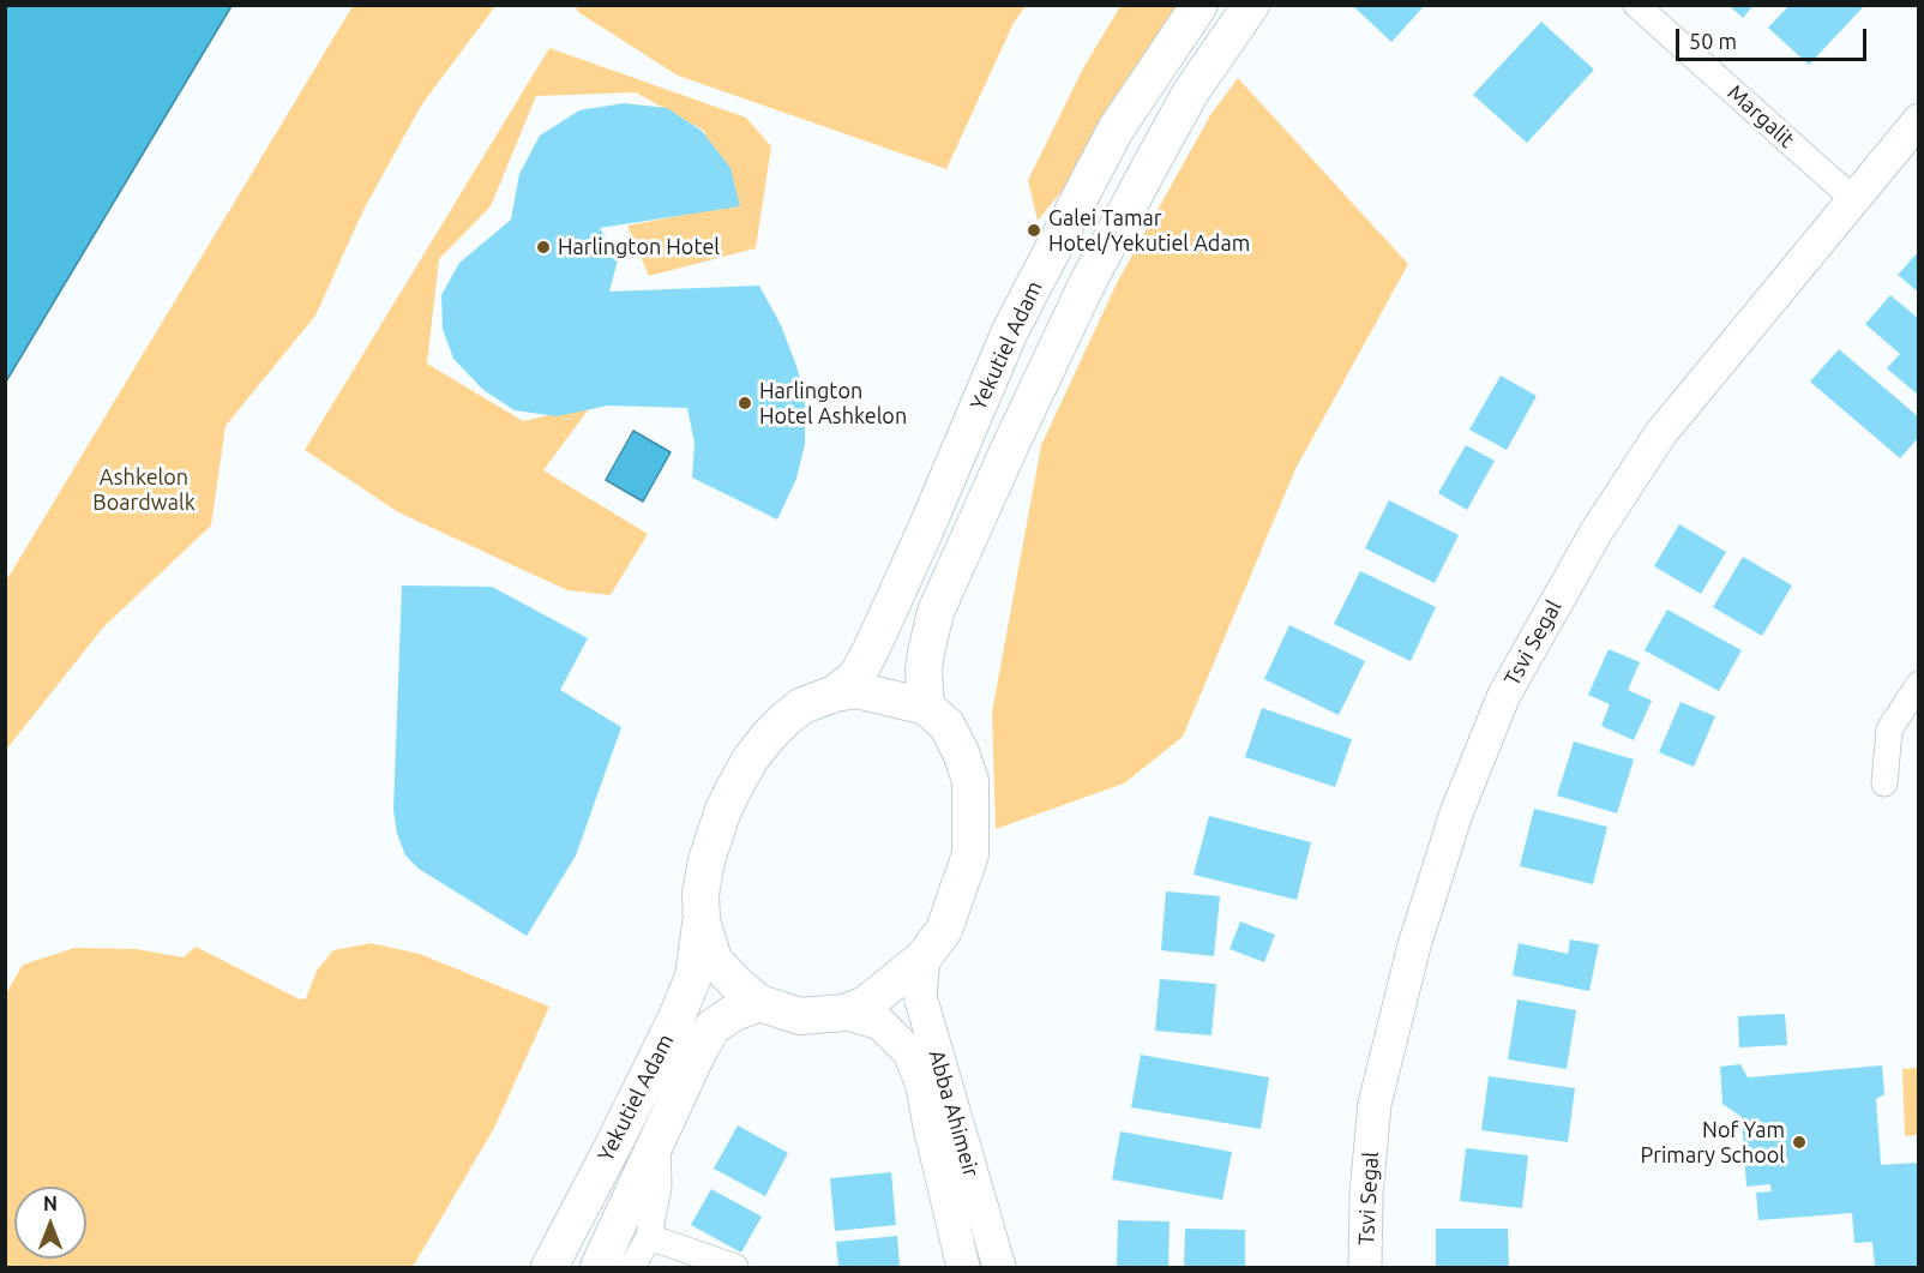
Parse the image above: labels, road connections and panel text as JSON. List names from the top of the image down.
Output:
{
  "streets": {
    "main road": ["Yekutiel Adam"],
    "street": ["Margalit", "Tsvi Segal", "Abba Ahimeir"]
  },
  "crossings": [
    ["Margalit", "Tsvi Segal"]
  ],
  "parks": ["Ashkelon Boardwalk"],
  "places": [
    "Galei Tamar Hotel/Yekutiel Adam",
    "Harlington Hotel",
    "Harlington Hotel Ashkelon",
    "Nof Yam Primary School"
  ],
  "scale_bar": "50 m",
  "north": "top"
}
